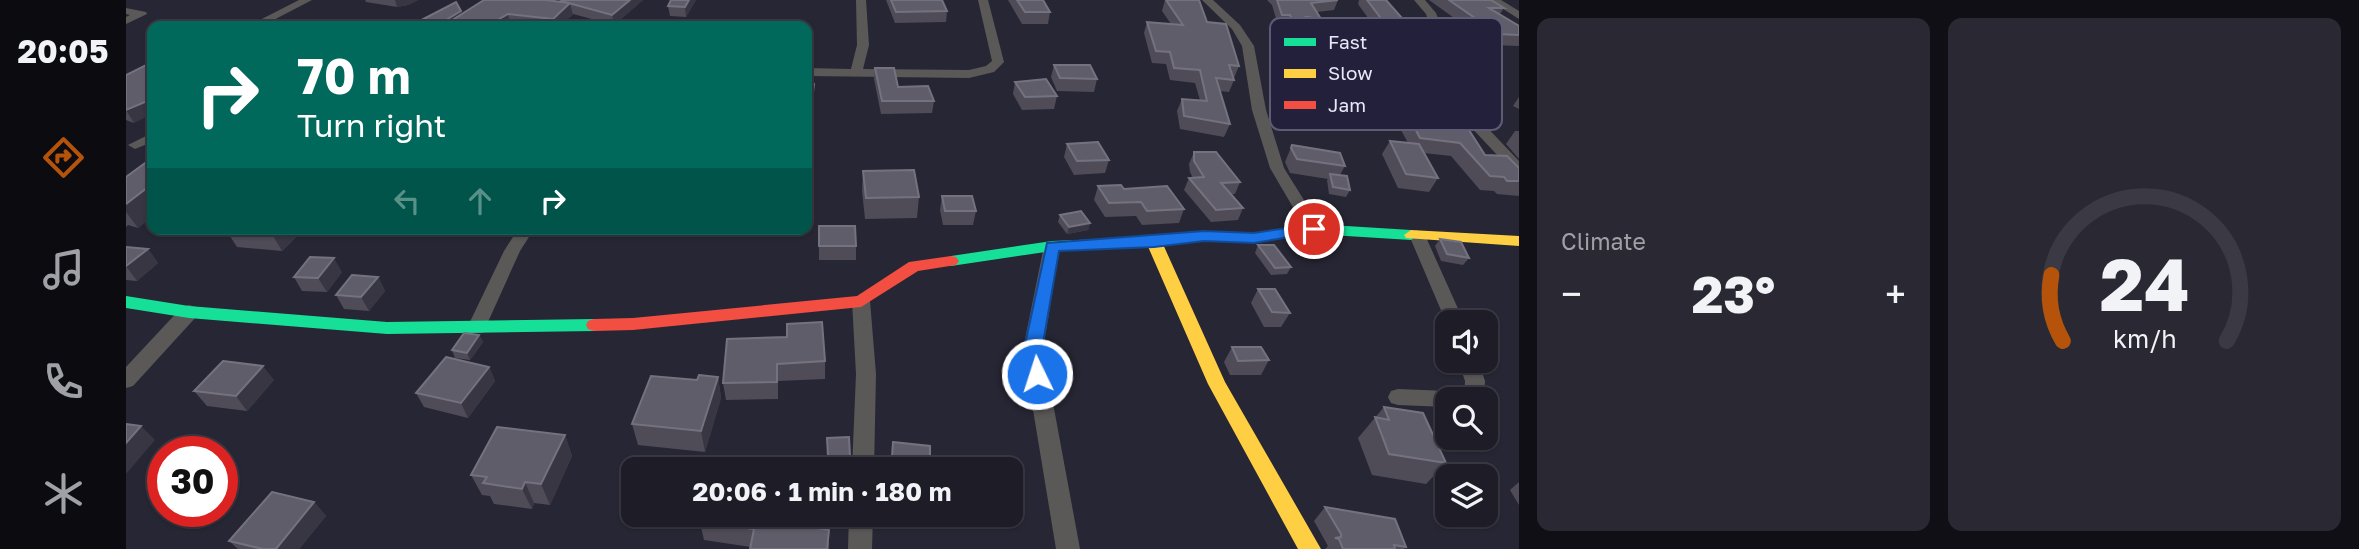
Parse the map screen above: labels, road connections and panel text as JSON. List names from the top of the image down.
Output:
{
  "legend": ["Fast", "Slow", "Jam"],
  "page": {
    "tabs": "20:05",
    "tile": "Climate",
    "turn": ["70 m", "Turn right"],
    "heat": ["−", "23°", "+"],
    "limit": "30",
    "trip": "20:06 · 1 min · 180 m",
    "gauge": ["24", "km/h"]
  }
}
